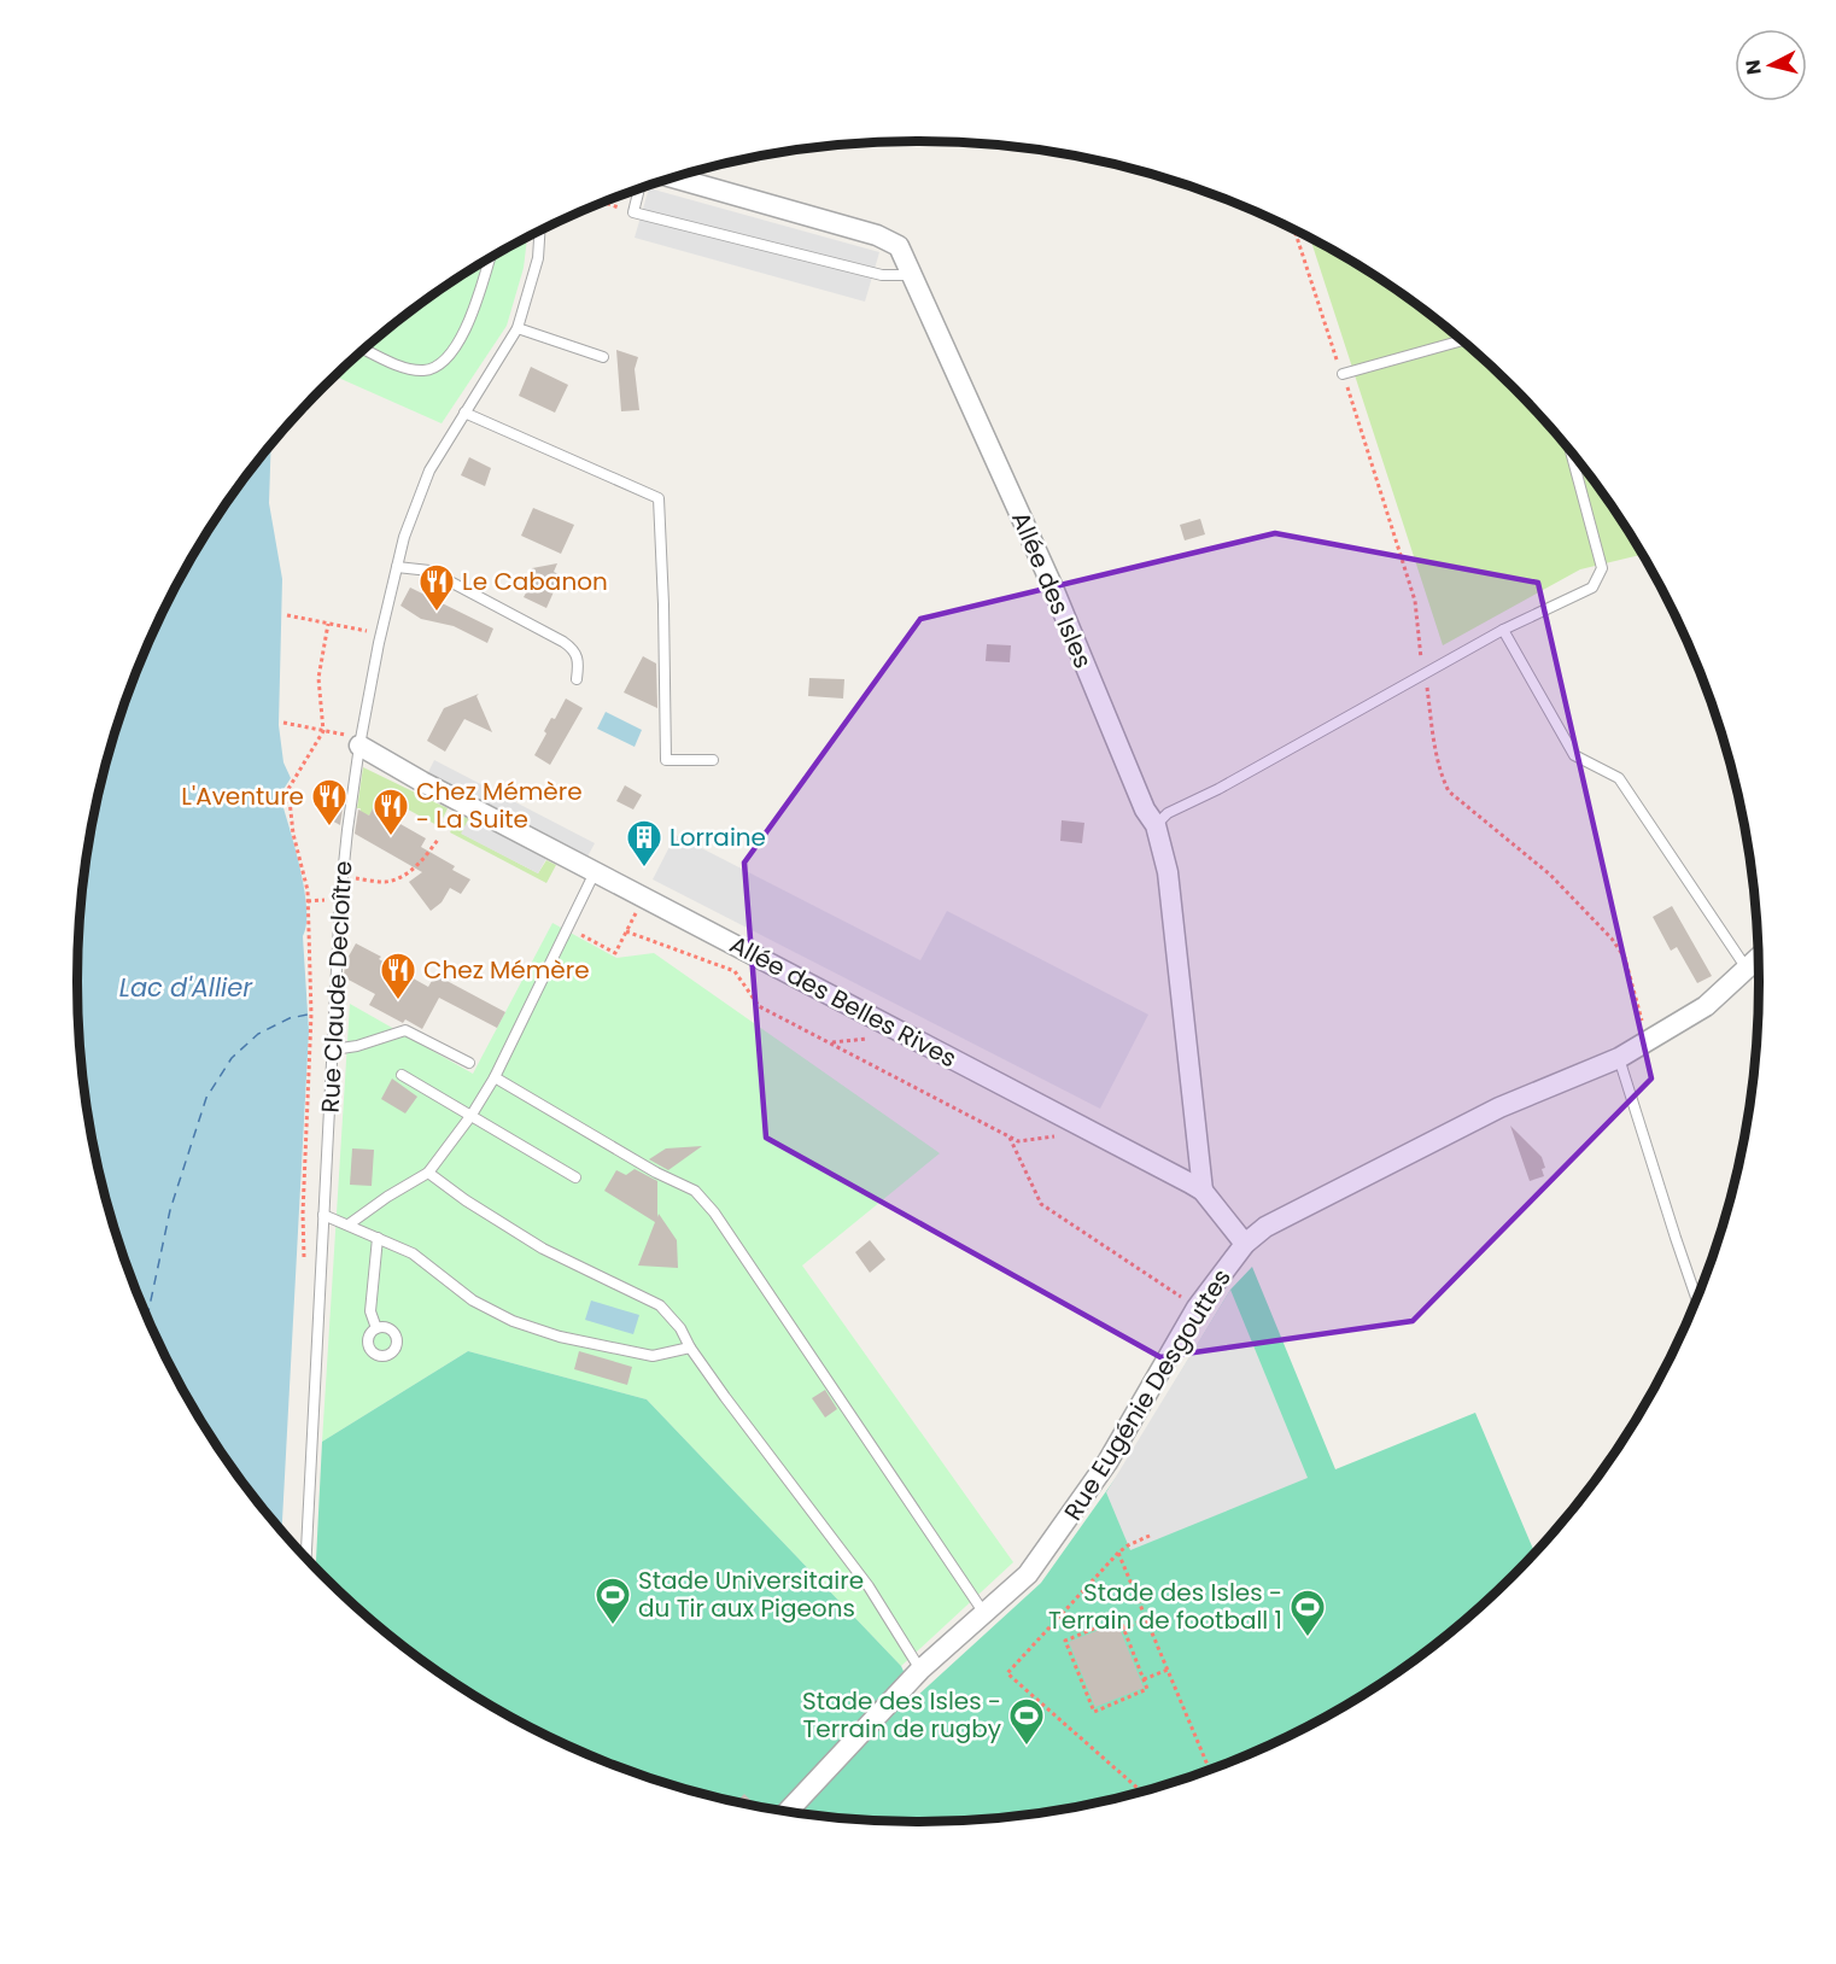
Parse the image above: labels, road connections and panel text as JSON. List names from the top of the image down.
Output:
{
  "streets": {
    "street": ["Allée des Isles", "Allée des Belles Rives", "Rue Eugénie Desgouttes"],
    "lane": ["Rue Claude Decloître"]
  },
  "crossings": [
    ["Allée des Isles", "Allée des Belles Rives"],
    ["Rue Claude Decloître", "Allée des Belles Rives"],
    ["Allée des Belles Rives", "Rue Eugénie Desgouttes"]
  ],
  "water": ["Lac d'Allier"],
  "places": {
    "restaurant": [
      "Le Cabanon",
      "L'Aventure",
      "Chez Mémère - La Suite",
      "Chez Mémère"
    ],
    "building": ["Lorraine"],
    "sports": ["Stade Universitaire du Tir aux Pigeons", "Stade des Isles - Terrain de football 1", "Stade des Isles - Terrain de rugby"]
  },
  "north": "left"
}
